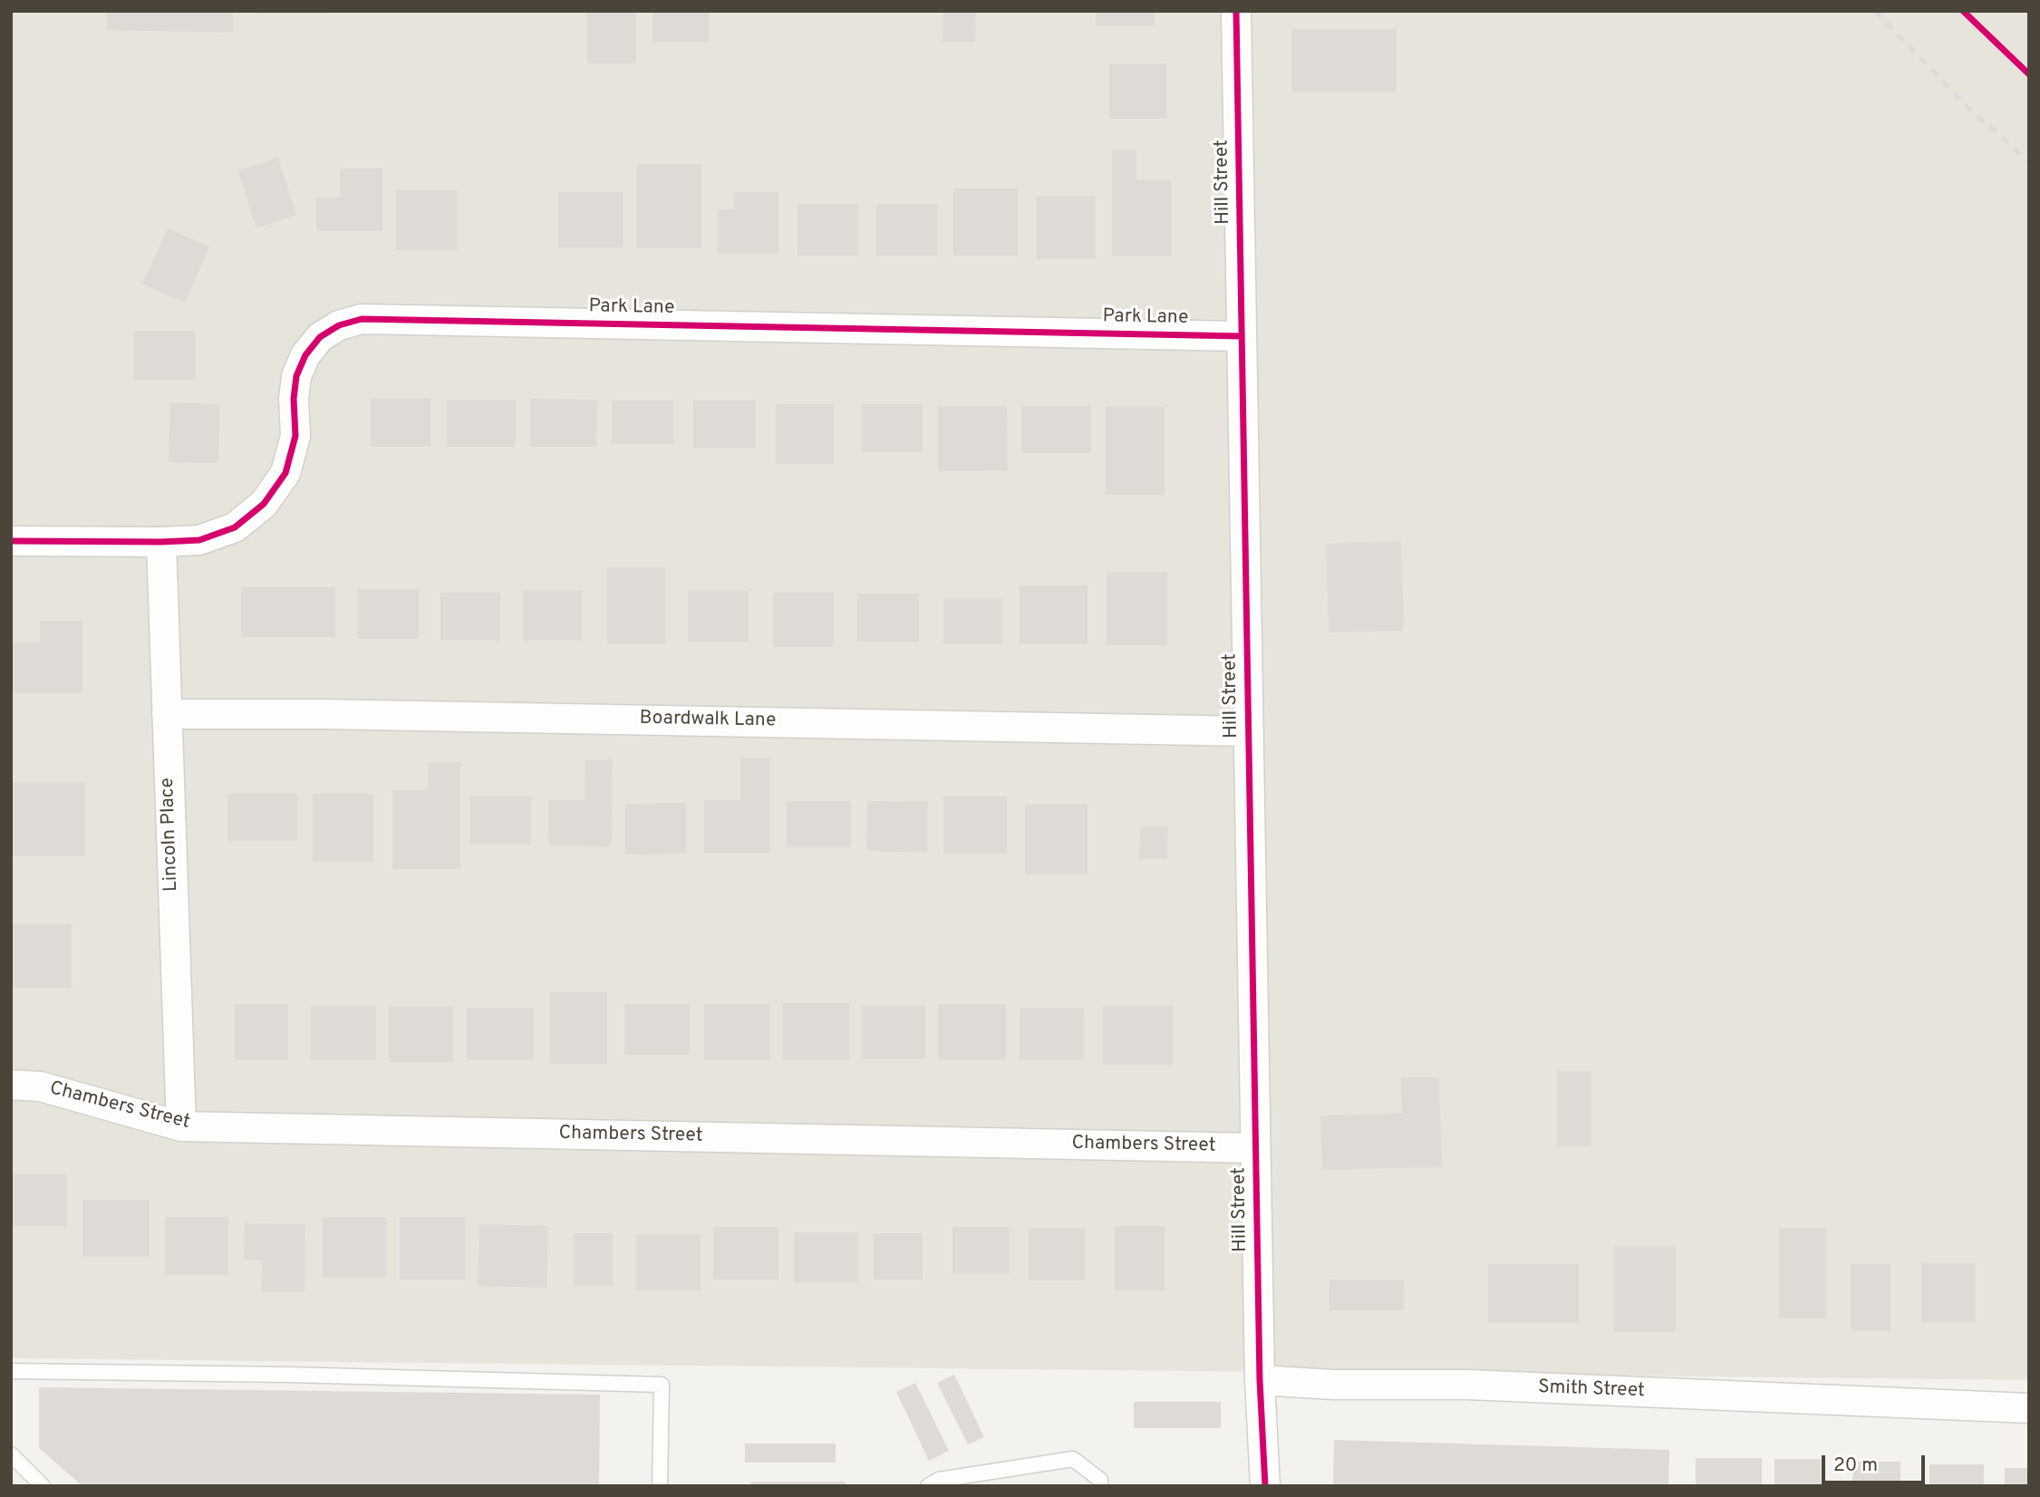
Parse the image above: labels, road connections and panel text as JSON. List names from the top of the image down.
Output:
{
  "streets": {
    "street": [
      "Hill Street",
      "Park Lane",
      "Boardwalk Lane",
      "Lincoln Place",
      "Chambers Street",
      "Smith Street"
    ]
  },
  "crossings": [
    ["Hill Street", "Park Lane"],
    ["Hill Street", "Boardwalk Lane"],
    ["Hill Street", "Chambers Street"],
    ["Hill Street", "Smith Street"],
    ["Park Lane", "Lincoln Place"],
    ["Boardwalk Lane", "Lincoln Place"],
    ["Lincoln Place", "Chambers Street"]
  ],
  "scale_bar": "20 m"
}
